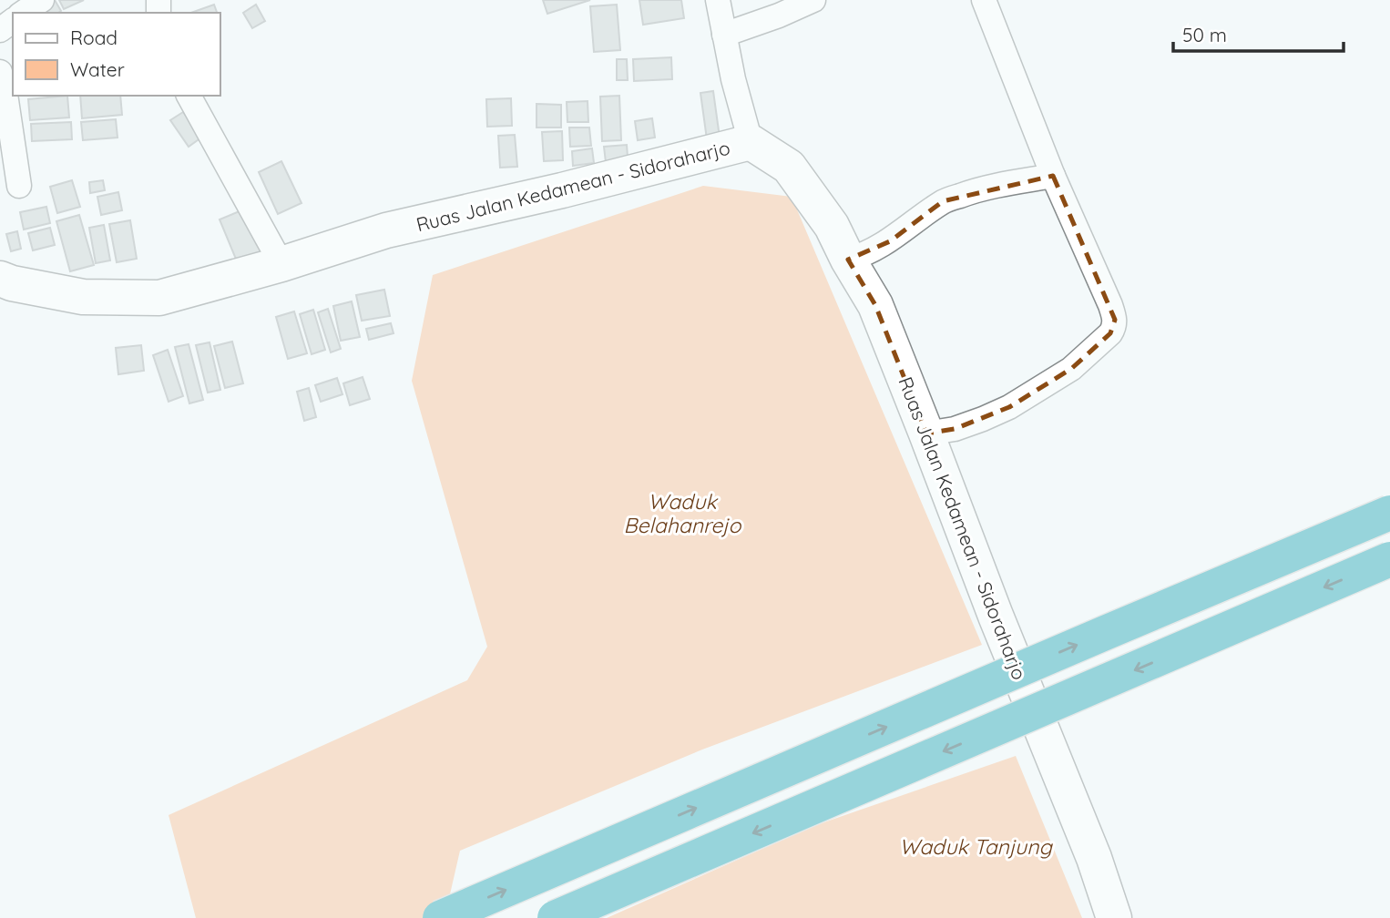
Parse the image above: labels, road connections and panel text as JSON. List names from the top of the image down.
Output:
{
  "streets": {
    "main road": ["Ruas Jalan Kedamean - Sidoraharjo"]
  },
  "water": ["Waduk Belahanrejo", "Waduk Tanjung"],
  "legend": ["Road", "Water"],
  "scale_bar": "50 m"
}
